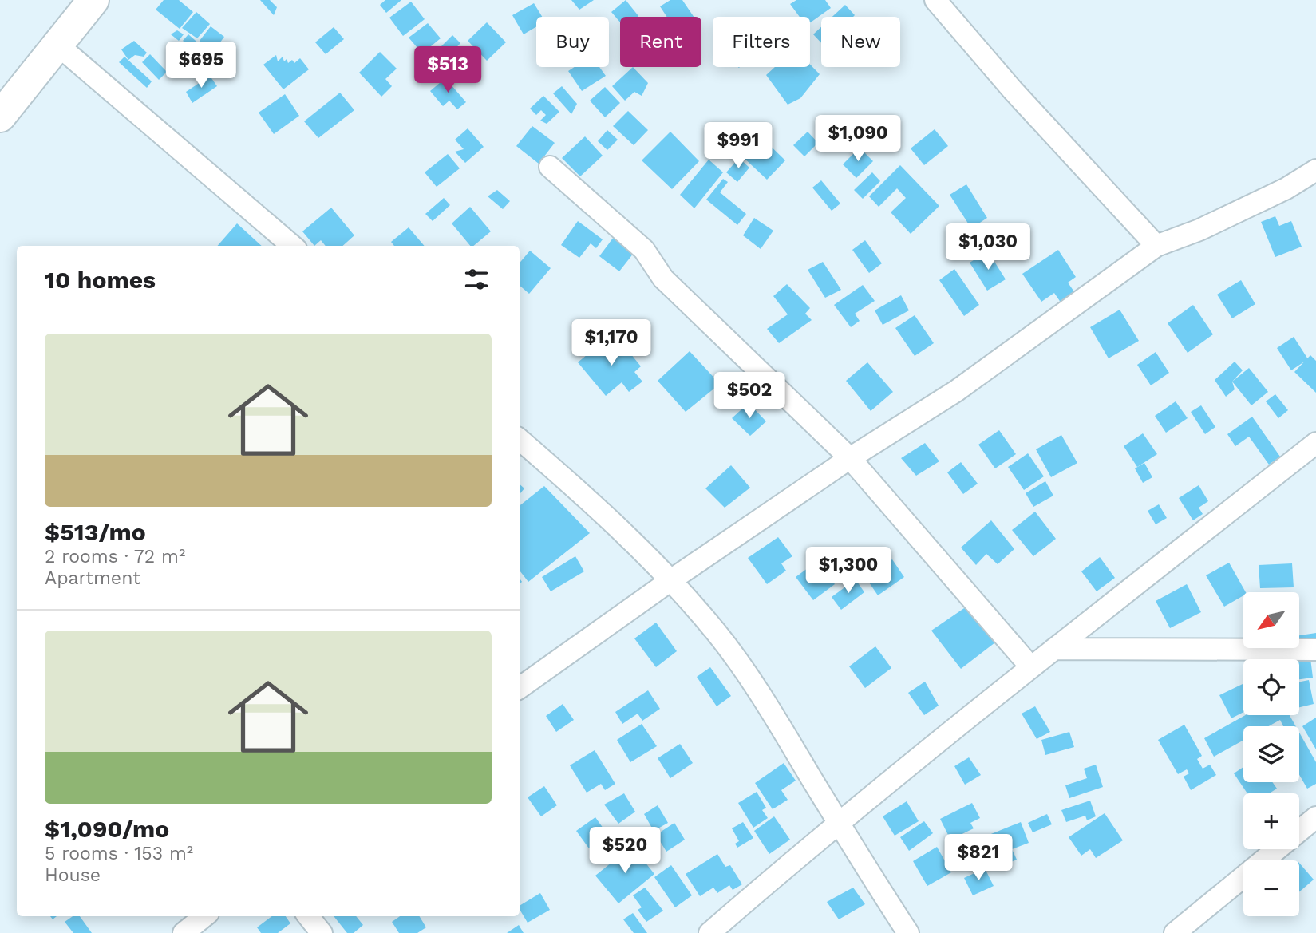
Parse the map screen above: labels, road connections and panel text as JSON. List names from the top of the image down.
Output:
{
  "north": "bottom left",
  "page": {
    "chip": [
      "Buy",
      "Rent",
      "Filters",
      "New"
    ],
    "price": [
      "$695",
      "$513",
      "$1,090",
      "$991",
      "$1,030",
      "$1,170",
      "$502",
      "$1,300",
      "$520",
      "$821"
    ],
    "heading": "10 homes",
    "list": [
      {
        "name": "$513/mo",
        "note": "2 rooms · 72 m² · Apartment"
      },
      {
        "name": "$1,090/mo",
        "note": "5 rooms · 153 m² · House"
      }
    ],
    "map_buttons": ["+", "−"]
  }
}
